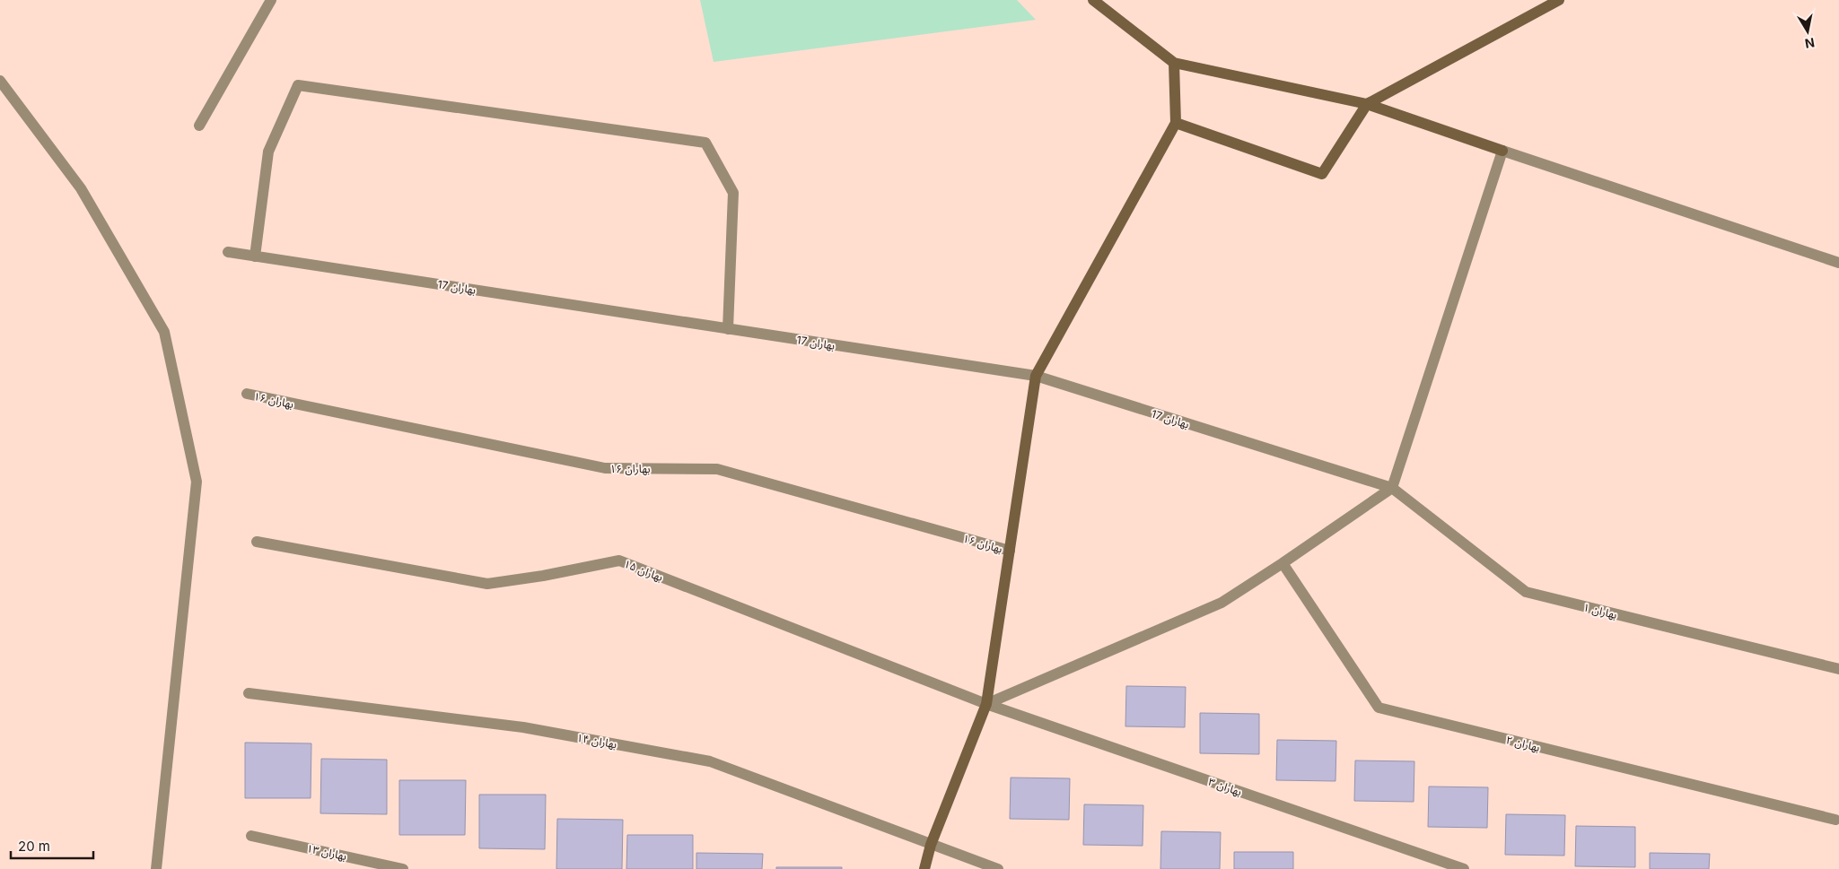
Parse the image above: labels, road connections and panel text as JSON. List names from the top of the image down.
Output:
{
  "streets": {
    "street": [
      "بهاران 17",
      "بهاران ۱۶",
      "بهاران ۱۵",
      "بهاران ۱",
      "بهاران ۱۴",
      "بهاران ۲",
      "بهاران ۳",
      "بهاران ۱۳"
    ]
  },
  "crossings": [
    ["بهاران 17", "بهاران ۱"],
    ["بهاران ۱۵", "بهاران ۳"]
  ],
  "scale_bar": "20 m",
  "north": "bottom"
}
